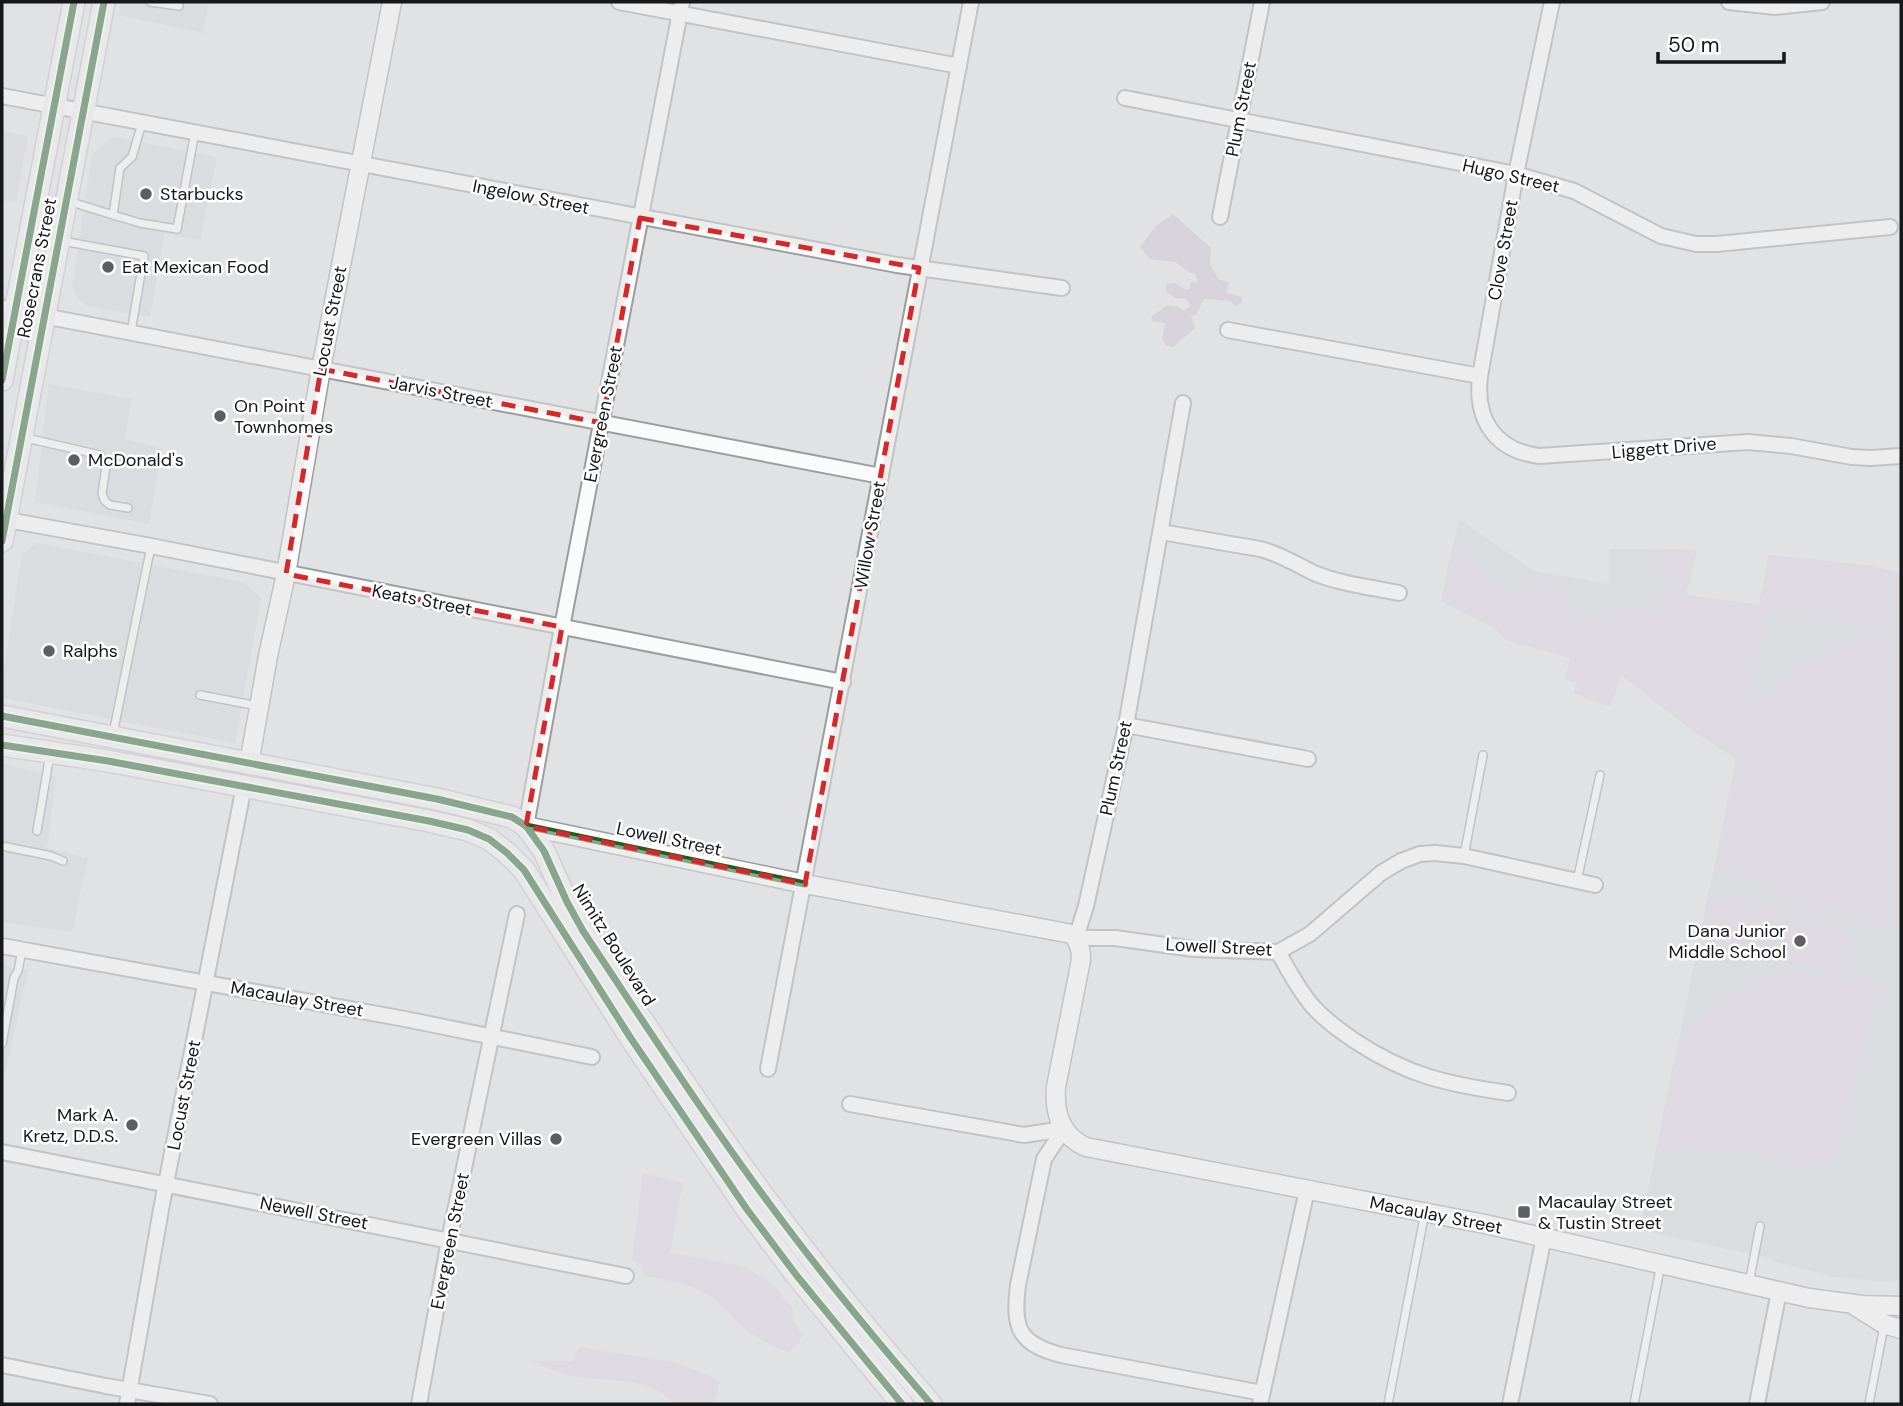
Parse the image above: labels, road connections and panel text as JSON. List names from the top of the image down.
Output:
{
  "streets": {
    "main road": ["Rosecrans Street", "Nimitz Boulevard"],
    "street": [
      "Plum Street",
      "Hugo Street",
      "Ingelow Street",
      "Clove Street",
      "Locust Street",
      "Jarvis Street",
      "Evergreen Street",
      "Liggett Drive",
      "Willow Street",
      "Keats Street",
      "Lowell Street",
      "Macaulay Street",
      "Newell Street"
    ]
  },
  "crossings": [
    ["Plum Street", "Hugo Street"],
    ["Plum Street", "Lowell Street"],
    ["Plum Street", "Macaulay Street"],
    ["Hugo Street", "Clove Street"],
    ["Ingelow Street", "Rosecrans Street"],
    ["Ingelow Street", "Locust Street"],
    ["Ingelow Street", "Evergreen Street"],
    ["Ingelow Street", "Willow Street"],
    ["Clove Street", "Liggett Drive"],
    ["Rosecrans Street", "Jarvis Street"],
    ["Rosecrans Street", "Keats Street"],
    ["Locust Street", "Jarvis Street"],
    ["Locust Street", "Keats Street"],
    ["Locust Street", "Nimitz Boulevard"],
    ["Locust Street", "Macaulay Street"],
    ["Locust Street", "Newell Street"],
    ["Jarvis Street", "Evergreen Street"],
    ["Jarvis Street", "Willow Street"],
    ["Evergreen Street", "Keats Street"],
    ["Evergreen Street", "Lowell Street"],
    ["Evergreen Street", "Nimitz Boulevard"],
    ["Evergreen Street", "Macaulay Street"],
    ["Evergreen Street", "Newell Street"],
    ["Willow Street", "Keats Street"],
    ["Willow Street", "Lowell Street"],
    ["Lowell Street", "Nimitz Boulevard"]
  ],
  "places": {
    "other": [
      "Starbucks",
      "Eat Mexican Food",
      "On Point Townhomes",
      "McDonald's",
      "Ralphs",
      "Dana Junior Middle School",
      "Mark A. Kretz, D.D.S.",
      "Evergreen Villas"
    ],
    "transit": ["Macaulay Street & Tustin Street"]
  },
  "scale_bar": "50 m"
}
